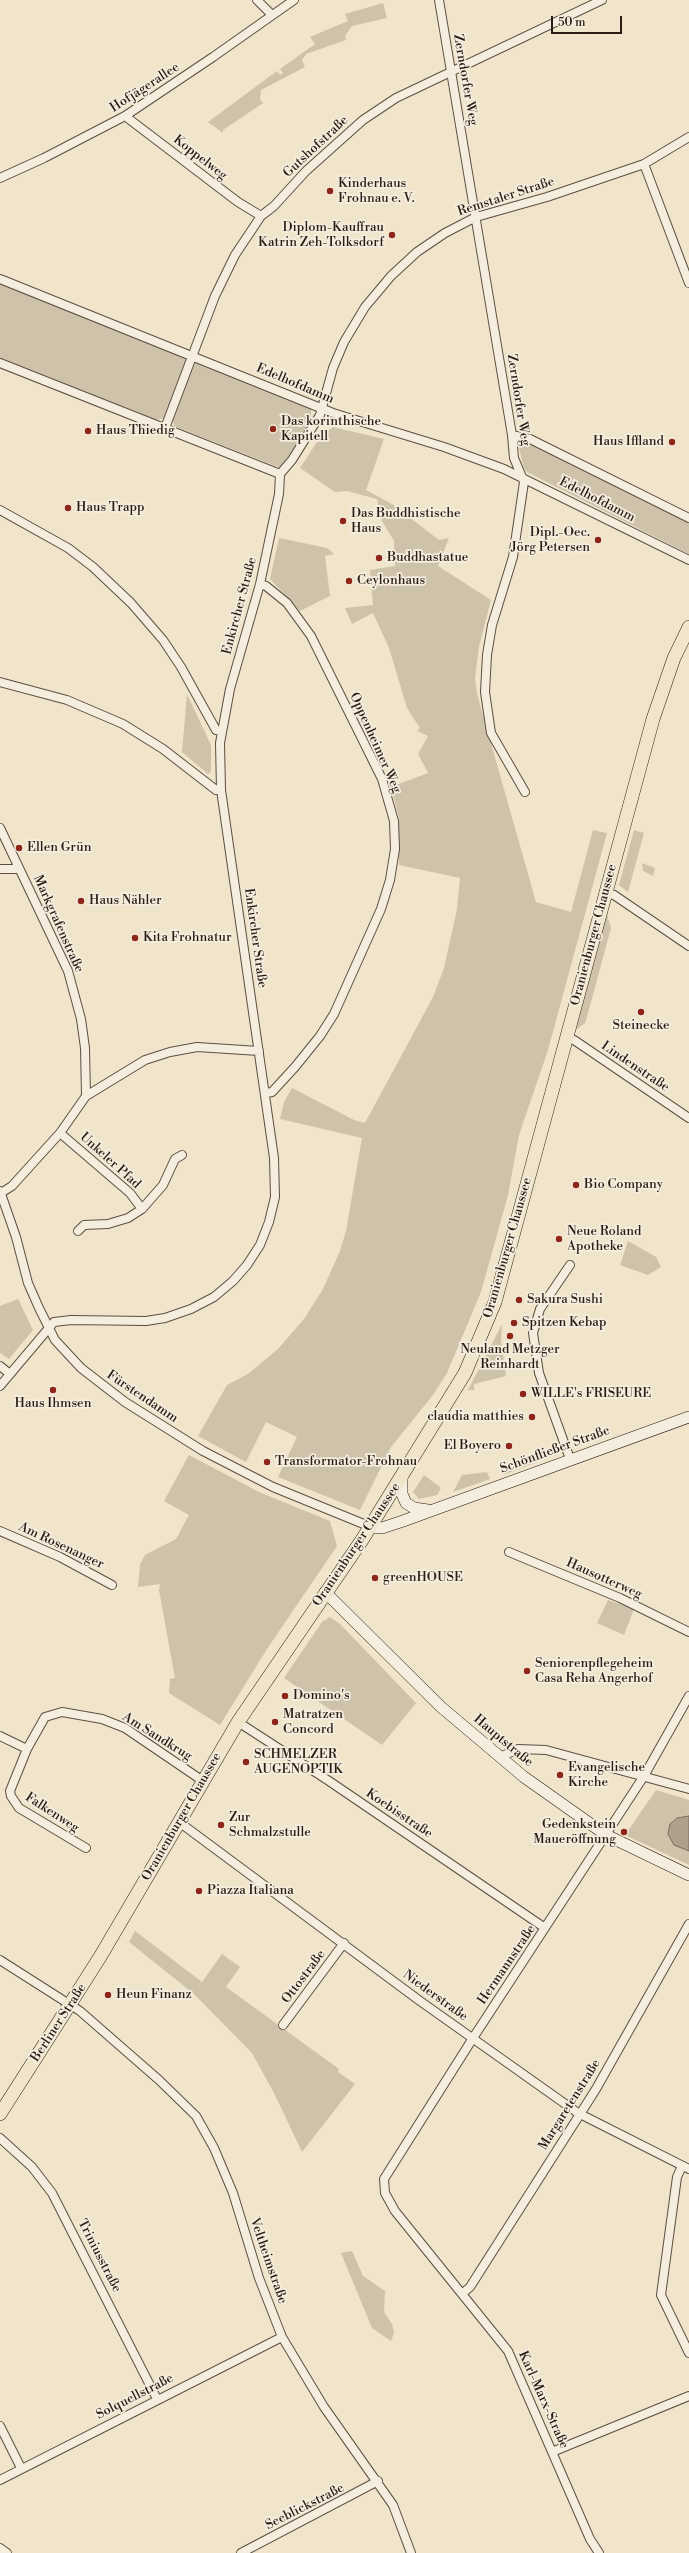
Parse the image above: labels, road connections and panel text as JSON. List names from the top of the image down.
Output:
{
  "streets": {
    "main road": ["Oranienburger Chaussee", "Berliner Straße"],
    "street": [
      "Zerndorfer Weg",
      "Hofjägerallee",
      "Gutshofstraße",
      "Koppelweg",
      "Remstaler Straße",
      "Edelhofdamm",
      "Enkircher Straße",
      "Oppenheimer Weg",
      "Markgrafenstraße",
      "Lindenstraße",
      "Unkeler Pfad",
      "Fürstendamm",
      "Schönfließer Straße",
      "Am Rosenanger",
      "Hausotterweg",
      "Am Sandkrug",
      "Hauptstraße",
      "Falkenweg",
      "Koebisstraße",
      "Hermannstraße",
      "Ottostraße",
      "Niederstraße",
      "Margaretenstraße",
      "Triniusstraße",
      "Veltheimstraße",
      "Solquellstraße",
      "Karl-Marx-Straße",
      "Seeblickstraße"
    ]
  },
  "crossings": [
    ["Zerndorfer Weg", "Gutshofstraße"],
    ["Zerndorfer Weg", "Remstaler Straße"],
    ["Zerndorfer Weg", "Edelhofdamm"],
    ["Hofjägerallee", "Koppelweg"],
    ["Gutshofstraße", "Koppelweg"],
    ["Gutshofstraße", "Edelhofdamm"],
    ["Remstaler Straße", "Edelhofdamm"],
    ["Enkircher Straße", "Oppenheimer Weg"],
    ["Enkircher Straße", "Fürstendamm"],
    ["Oranienburger Chaussee", "Lindenstraße"],
    ["Oranienburger Chaussee", "Fürstendamm"],
    ["Oranienburger Chaussee", "Schönfließer Straße"],
    ["Oranienburger Chaussee", "Am Sandkrug"],
    ["Oranienburger Chaussee", "Hauptstraße"],
    ["Oranienburger Chaussee", "Koebisstraße"],
    ["Oranienburger Chaussee", "Niederstraße"],
    ["Oranienburger Chaussee", "Berliner Straße"],
    ["Fürstendamm", "Schönfließer Straße"],
    ["Am Sandkrug", "Falkenweg"],
    ["Hauptstraße", "Hermannstraße"],
    ["Koebisstraße", "Hermannstraße"],
    ["Hermannstraße", "Niederstraße"],
    ["Hermannstraße", "Karl-Marx-Straße"],
    ["Ottostraße", "Niederstraße"],
    ["Niederstraße", "Margaretenstraße"],
    ["Berliner Straße", "Veltheimstraße"],
    ["Margaretenstraße", "Karl-Marx-Straße"],
    ["Triniusstraße", "Solquellstraße"],
    ["Veltheimstraße", "Solquellstraße"],
    ["Veltheimstraße", "Seeblickstraße"]
  ],
  "places": [
    "Kinderhaus Frohnau e. V.",
    "Diplom-Kauffrau Katrin Zeh-Tolksdorf",
    "Das korinthische Kapitell",
    "Haus Thiedig",
    "Haus Iffland",
    "Haus Trapp",
    "Das Buddhistische Haus",
    "Dipl.-Oec. Jörg Petersen",
    "Buddhastatue",
    "Ceylonhaus",
    "Ellen Grün",
    "Haus Nähler",
    "Kita Frohnatur",
    "Steinecke",
    "Bio Company",
    "Neue Roland Apotheke",
    "Sakura Sushi",
    "Spitzen Kebap",
    "Neuland Metzger Reinhardt",
    "Haus Ihmsen",
    "WILLE's FRISEURE",
    "claudia matthies",
    "El Boyero",
    "Transformator-Frohnau",
    "greenHOUSE",
    "Seniorenpflegeheim Casa Reha Angerhof",
    "Domino's",
    "Matratzen Concord",
    "SCHMELZER AUGENOPTIK",
    "Evangelische Kirche",
    "Zur Schmalzstulle",
    "Gedenkstein Maueröffnung",
    "Piazza Italiana",
    "Heun Finanz"
  ],
  "scale_bar": "50 m"
}
